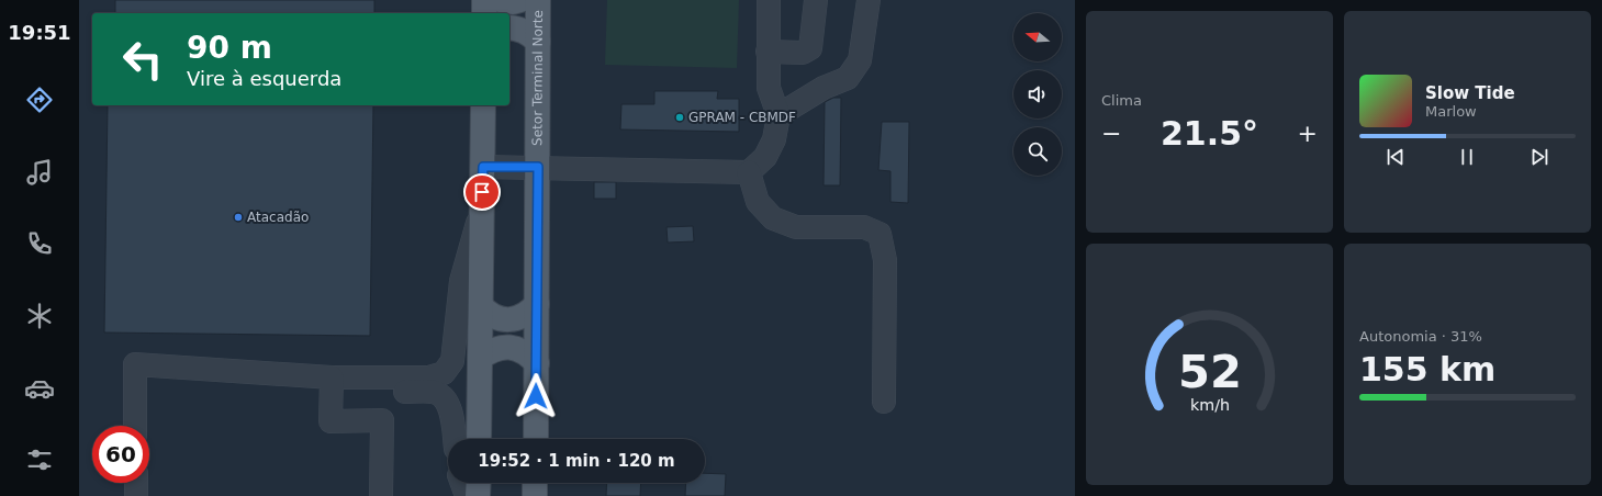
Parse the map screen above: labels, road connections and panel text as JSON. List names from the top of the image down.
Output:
{
  "streets": {
    "main road": ["Setor Terminal Norte"]
  },
  "places": ["GPRAM - CBMDF", "Atacadão"],
  "north": "left",
  "page": {
    "tabs": "19:51",
    "tile": [
      "Clima",
      ["Autonomia · 31%", "155 km"]
    ],
    "turn": ["90 m", "Vire à esquerda"],
    "song": ["Slow Tide", "Marlow"],
    "heat": ["−", "21.5°", "+"],
    "limit": "60",
    "trip": "19:52 · 1 min · 120 m",
    "gauge": ["52", "km/h"]
  }
}
